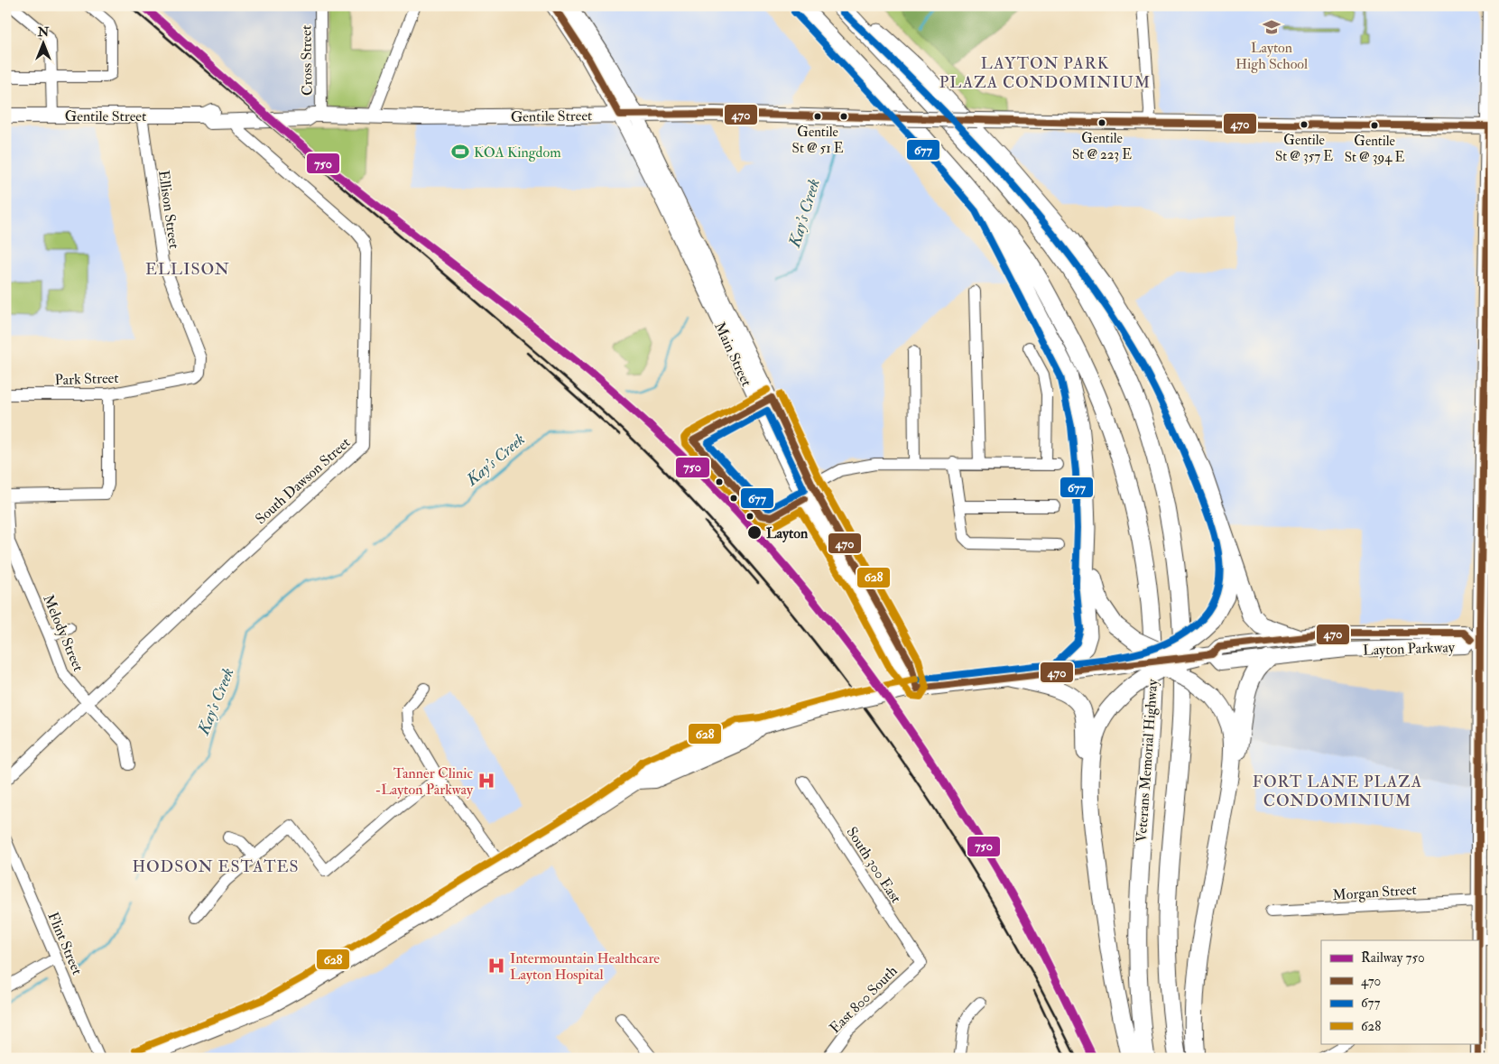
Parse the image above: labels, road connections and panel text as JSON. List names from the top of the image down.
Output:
{
  "streets": {
    "highway": ["Veterans Memorial Highway"],
    "main road": ["Gentile Street", "Main Street", "Layton Parkway"],
    "street": [
      "Cross Street",
      "Ellison Street",
      "Park Street",
      "South Dawson Street",
      "Melody Street",
      "South 300 East",
      "Morgan Street",
      "Flint Street",
      "East 800 South"
    ]
  },
  "crossings": [
    ["Cross Street", "Gentile Street"],
    ["Gentile Street", "Ellison Street"],
    ["Gentile Street", "Main Street"],
    ["Gentile Street", "South Dawson Street"],
    ["Ellison Street", "Park Street"],
    ["South Dawson Street", "Melody Street"],
    ["South 300 East", "East 800 South"]
  ],
  "districts": [
    "LAYTON PARK PLAZA CONDOMINIUM",
    "ELLISON",
    "FORT LANE PLAZA CONDOMINIUM",
    "HODSON ESTATES"
  ],
  "water": ["Kay's Creek"],
  "places": {
    "school or university": ["Layton High School"],
    "other": [
      "Gentile St @ 51 E",
      "Gentile St @ 223 E",
      "Gentile St @ 357 E",
      "Gentile St @ 394 E",
      "Layton"
    ],
    "sports": ["KOA Kingdom"],
    "hospital": ["Tanner Clinic -Layton Parkway", "Intermountain Healthcare Layton Hospital"]
  },
  "lines": [
    "rail line 750",
    "transit line 470",
    "transit line 677",
    "transit line 628"
  ],
  "legend": [
    "Railway 750",
    "470",
    "677",
    "628"
  ],
  "north": "top"
}
